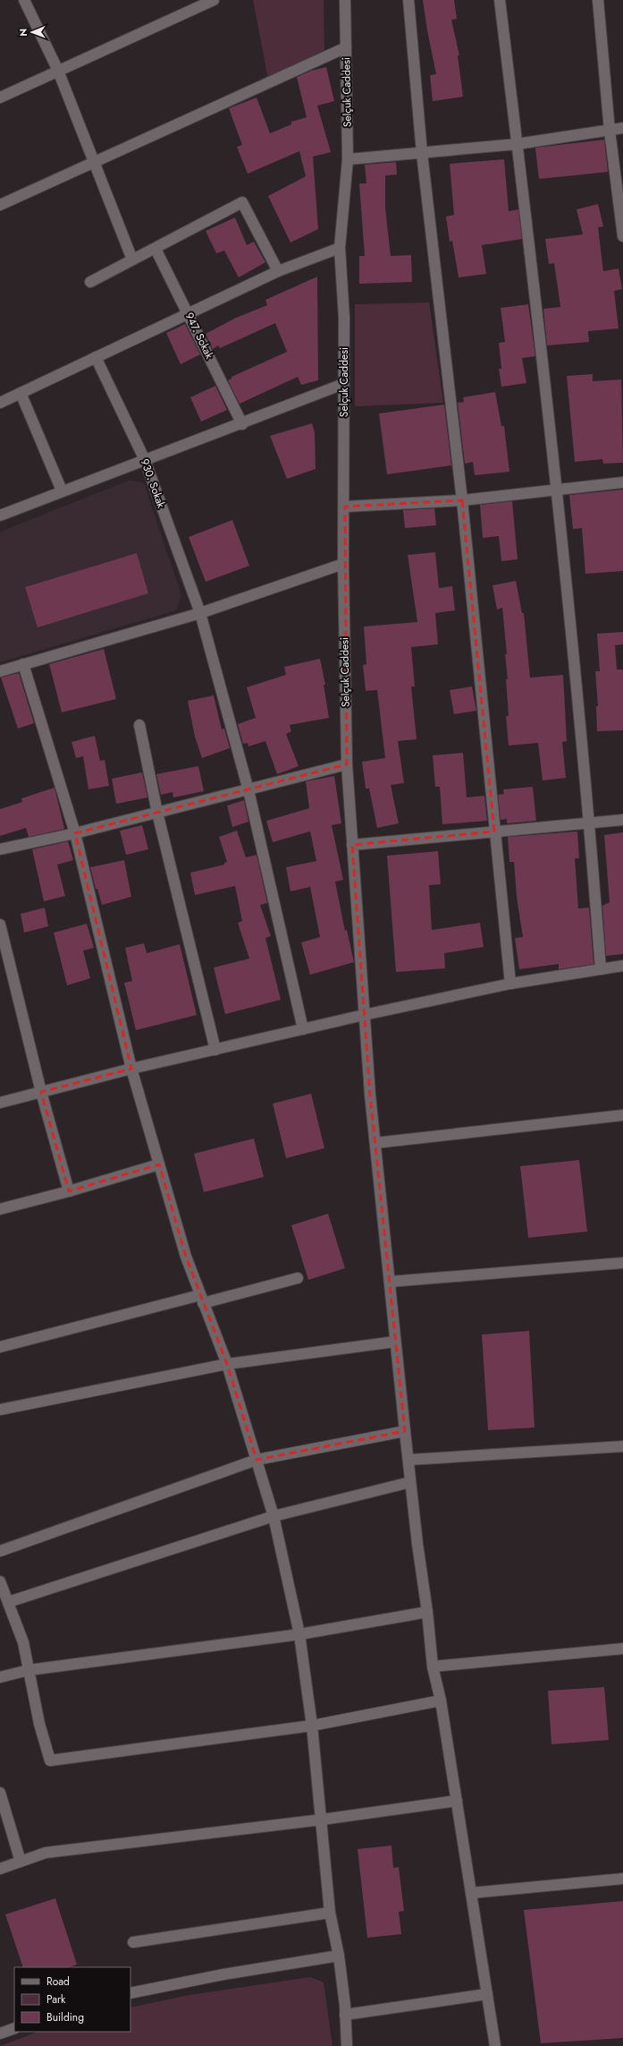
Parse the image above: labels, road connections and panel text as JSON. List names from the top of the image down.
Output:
{
  "streets": {
    "street": ["Selçuk Caddesi", "947. Sokak", "930. Sokak"]
  },
  "legend": ["Road", "Park", "Building"],
  "north": "left"
}
